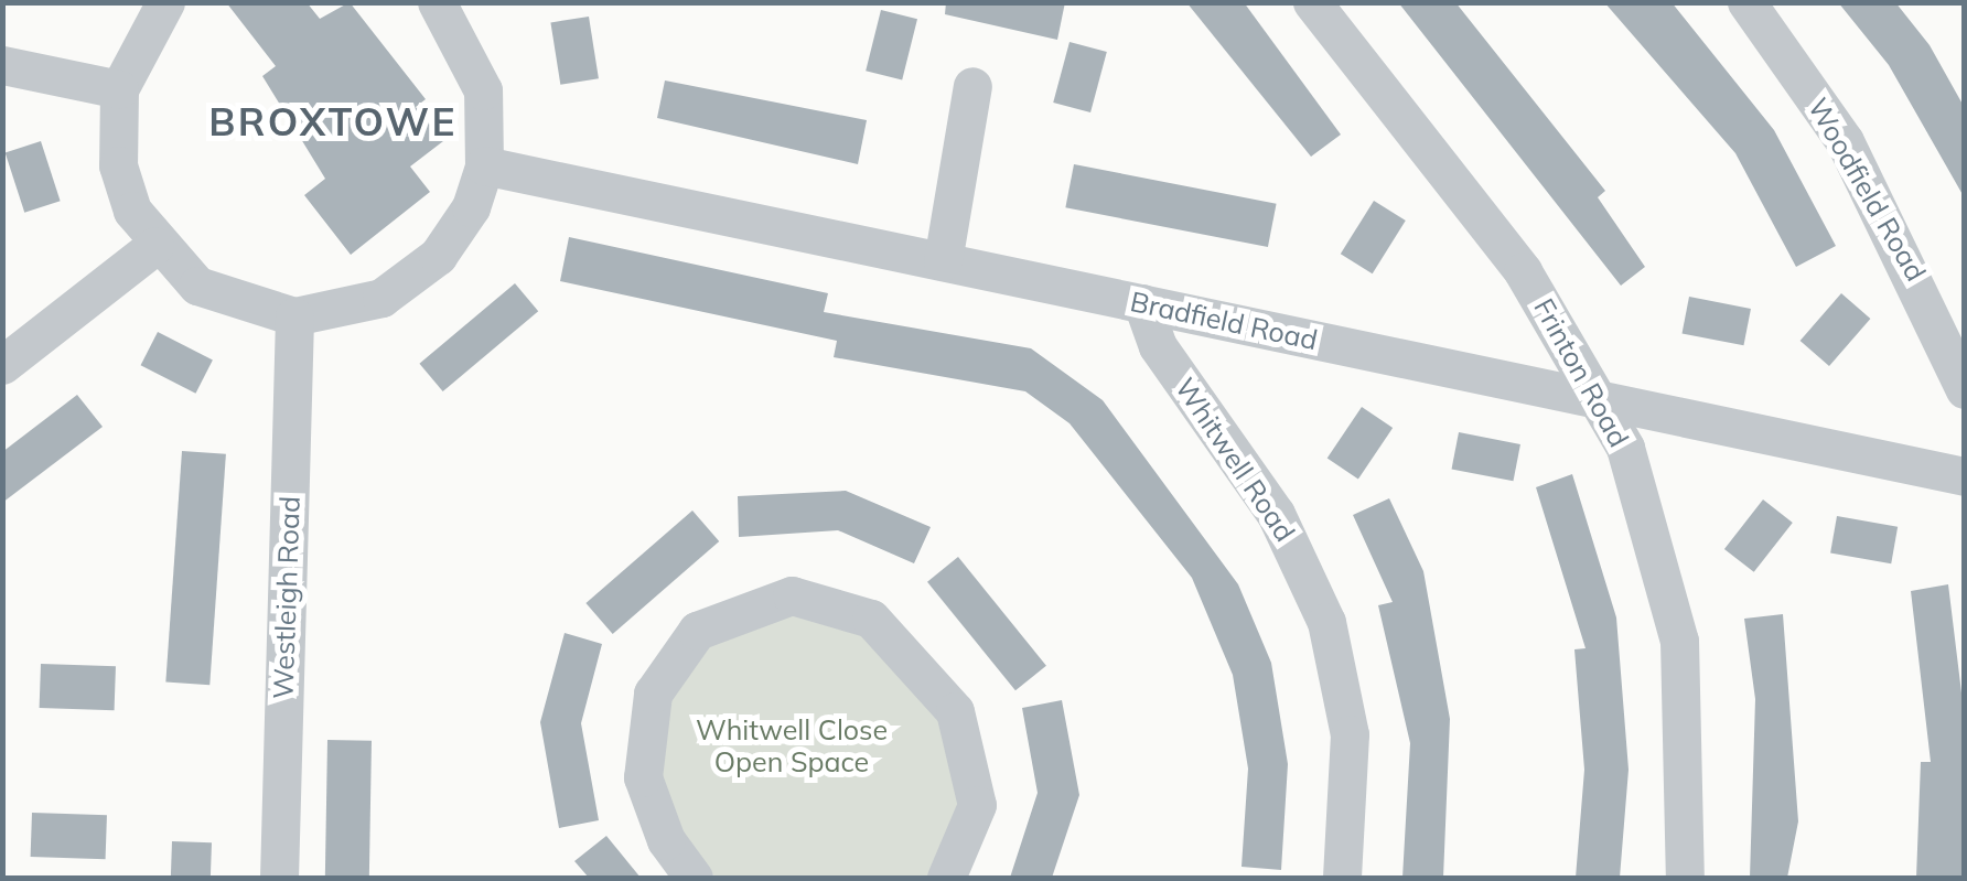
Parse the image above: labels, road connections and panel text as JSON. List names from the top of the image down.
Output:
{
  "streets": {
    "street": [
      "Woodfield Road",
      "Bradfield Road",
      "Frinton Road",
      "Whitwell Road",
      "Westleigh Road"
    ]
  },
  "crossings": [
    ["Bradfield Road", "Frinton Road"],
    ["Bradfield Road", "Whitwell Road"]
  ],
  "districts": ["BROXTOWE"],
  "parks": ["Whitwell Close Open Space"]
}
